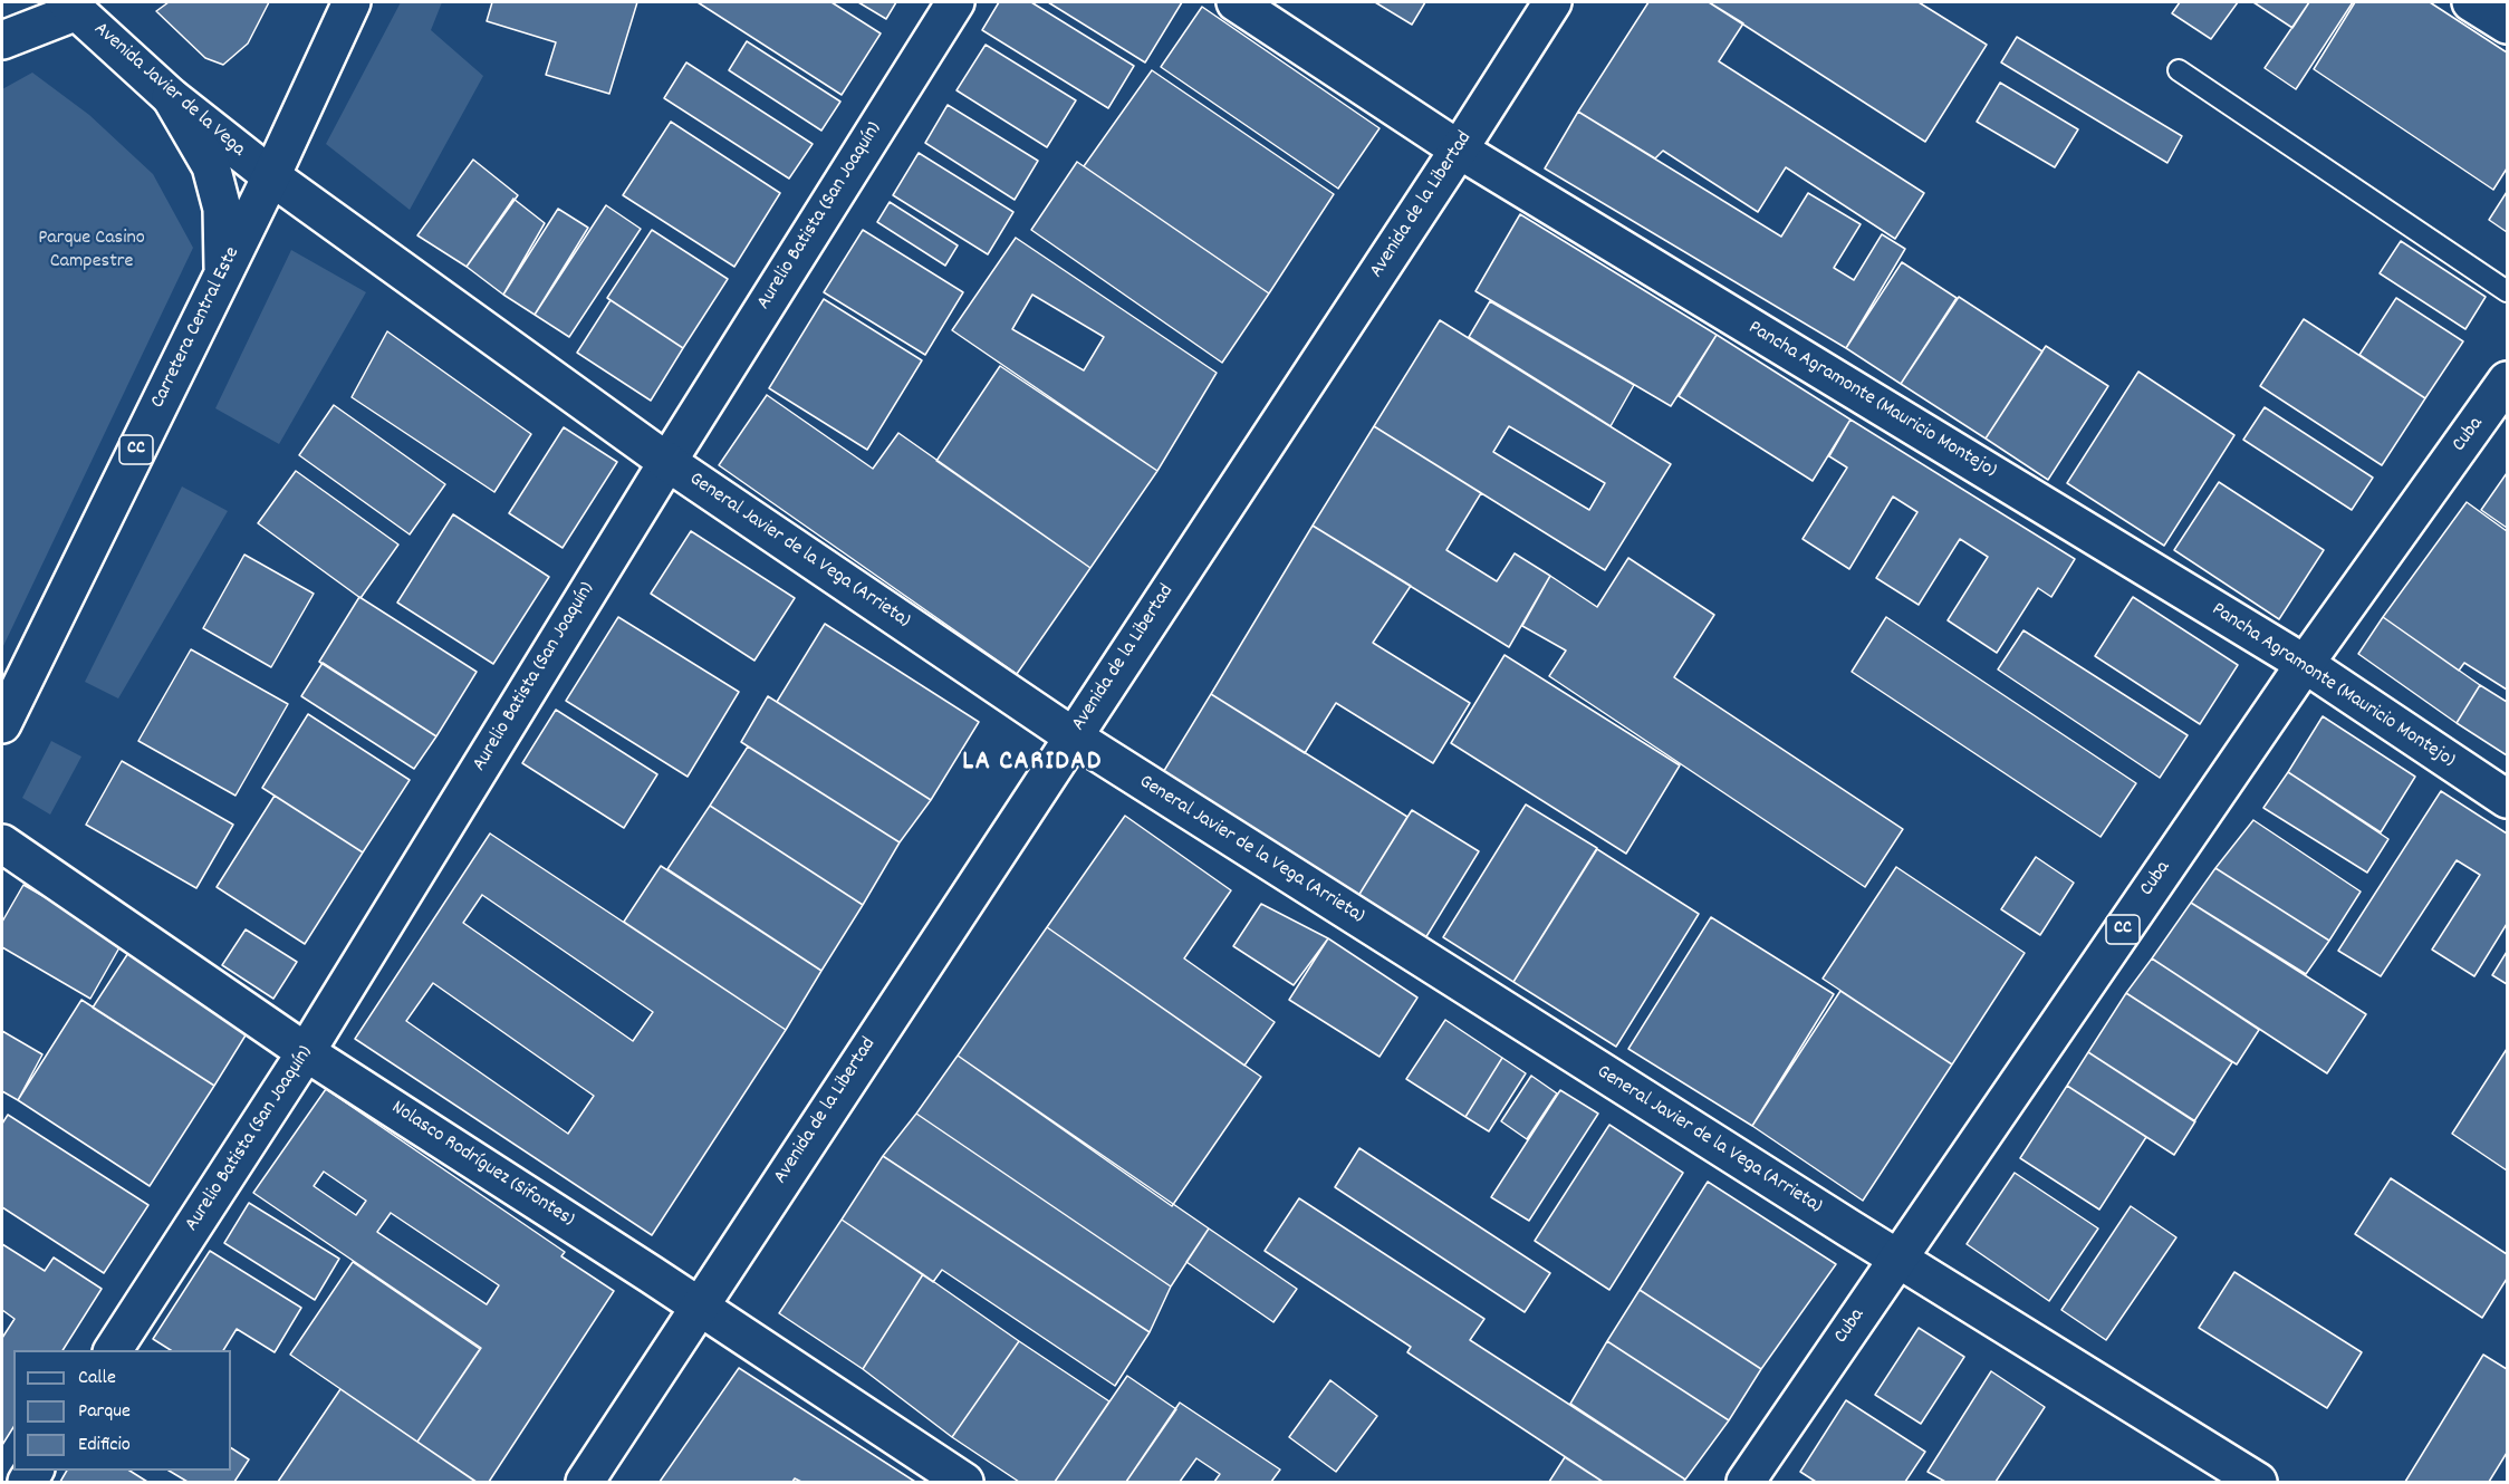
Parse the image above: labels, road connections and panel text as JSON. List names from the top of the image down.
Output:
{
  "streets": {
    "main road": [
      "Avenida Javier de la Vega",
      "Avenida de la Libertad",
      "Aurelio Batista (San Joaquín)",
      "Carretera Central Este",
      "Pancha Agramonte (Mauricio Montejo)",
      "Cuba",
      "CC",
      "General Javier de la Vega (Arrieta)",
      "Nolasco Rodríguez (Sifontes)"
    ]
  },
  "crossings": [
    ["Avenida Javier de la Vega", "Carretera Central Este"],
    ["Avenida Javier de la Vega", "General Javier de la Vega (Arrieta)"],
    ["Avenida de la Libertad", "Pancha Agramonte (Mauricio Montejo)"],
    ["Avenida de la Libertad", "General Javier de la Vega (Arrieta)"],
    ["Avenida de la Libertad", "Nolasco Rodríguez (Sifontes)"],
    ["Aurelio Batista (San Joaquín)", "General Javier de la Vega (Arrieta)"],
    ["Aurelio Batista (San Joaquín)", "Nolasco Rodríguez (Sifontes)"],
    ["Carretera Central Este", "General Javier de la Vega (Arrieta)"],
    ["Pancha Agramonte (Mauricio Montejo)", "Cuba"],
    ["Cuba", "General Javier de la Vega (Arrieta)"]
  ],
  "districts": ["LA CARIDAD"],
  "parks": ["Parque Casino Campestre"],
  "legend": ["Calle", "Parque", "Edificio"]
}
